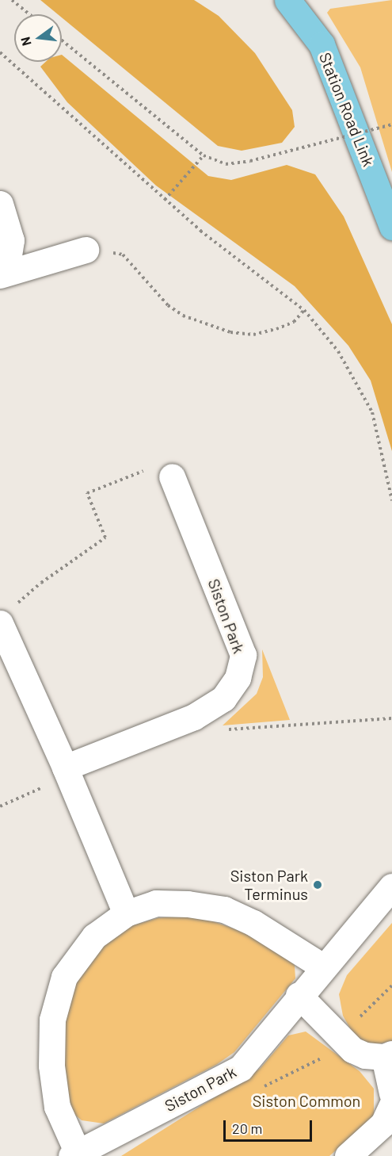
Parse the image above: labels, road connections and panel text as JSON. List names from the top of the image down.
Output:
{
  "streets": {
    "main road": ["Station Road Link"],
    "street": ["Siston Park"]
  },
  "parks": ["Siston Common"],
  "places": ["Siston Park Terminus"],
  "scale_bar": "20 m",
  "north": "left"
}
